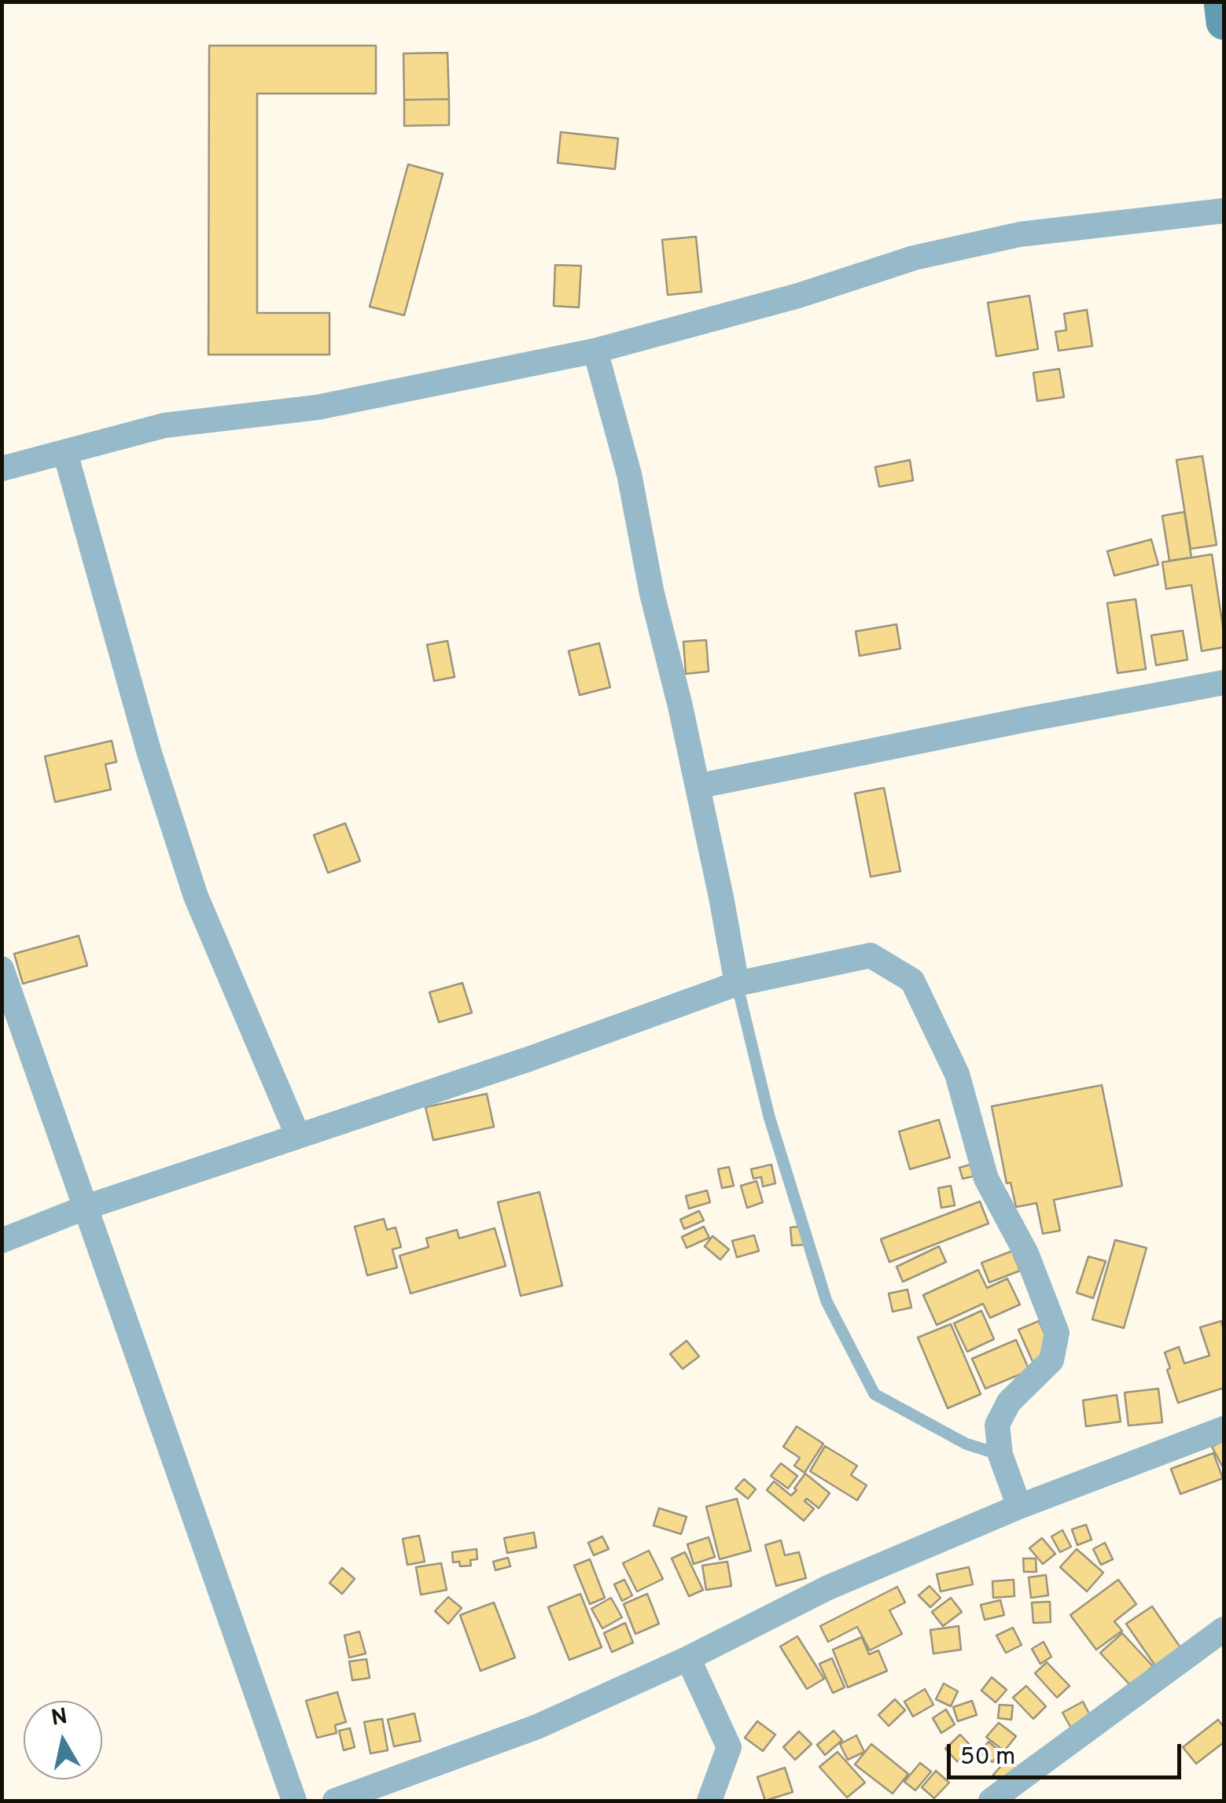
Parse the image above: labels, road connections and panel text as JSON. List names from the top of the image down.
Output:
{
  "scale_bar": "50 m",
  "north": "top"
}
